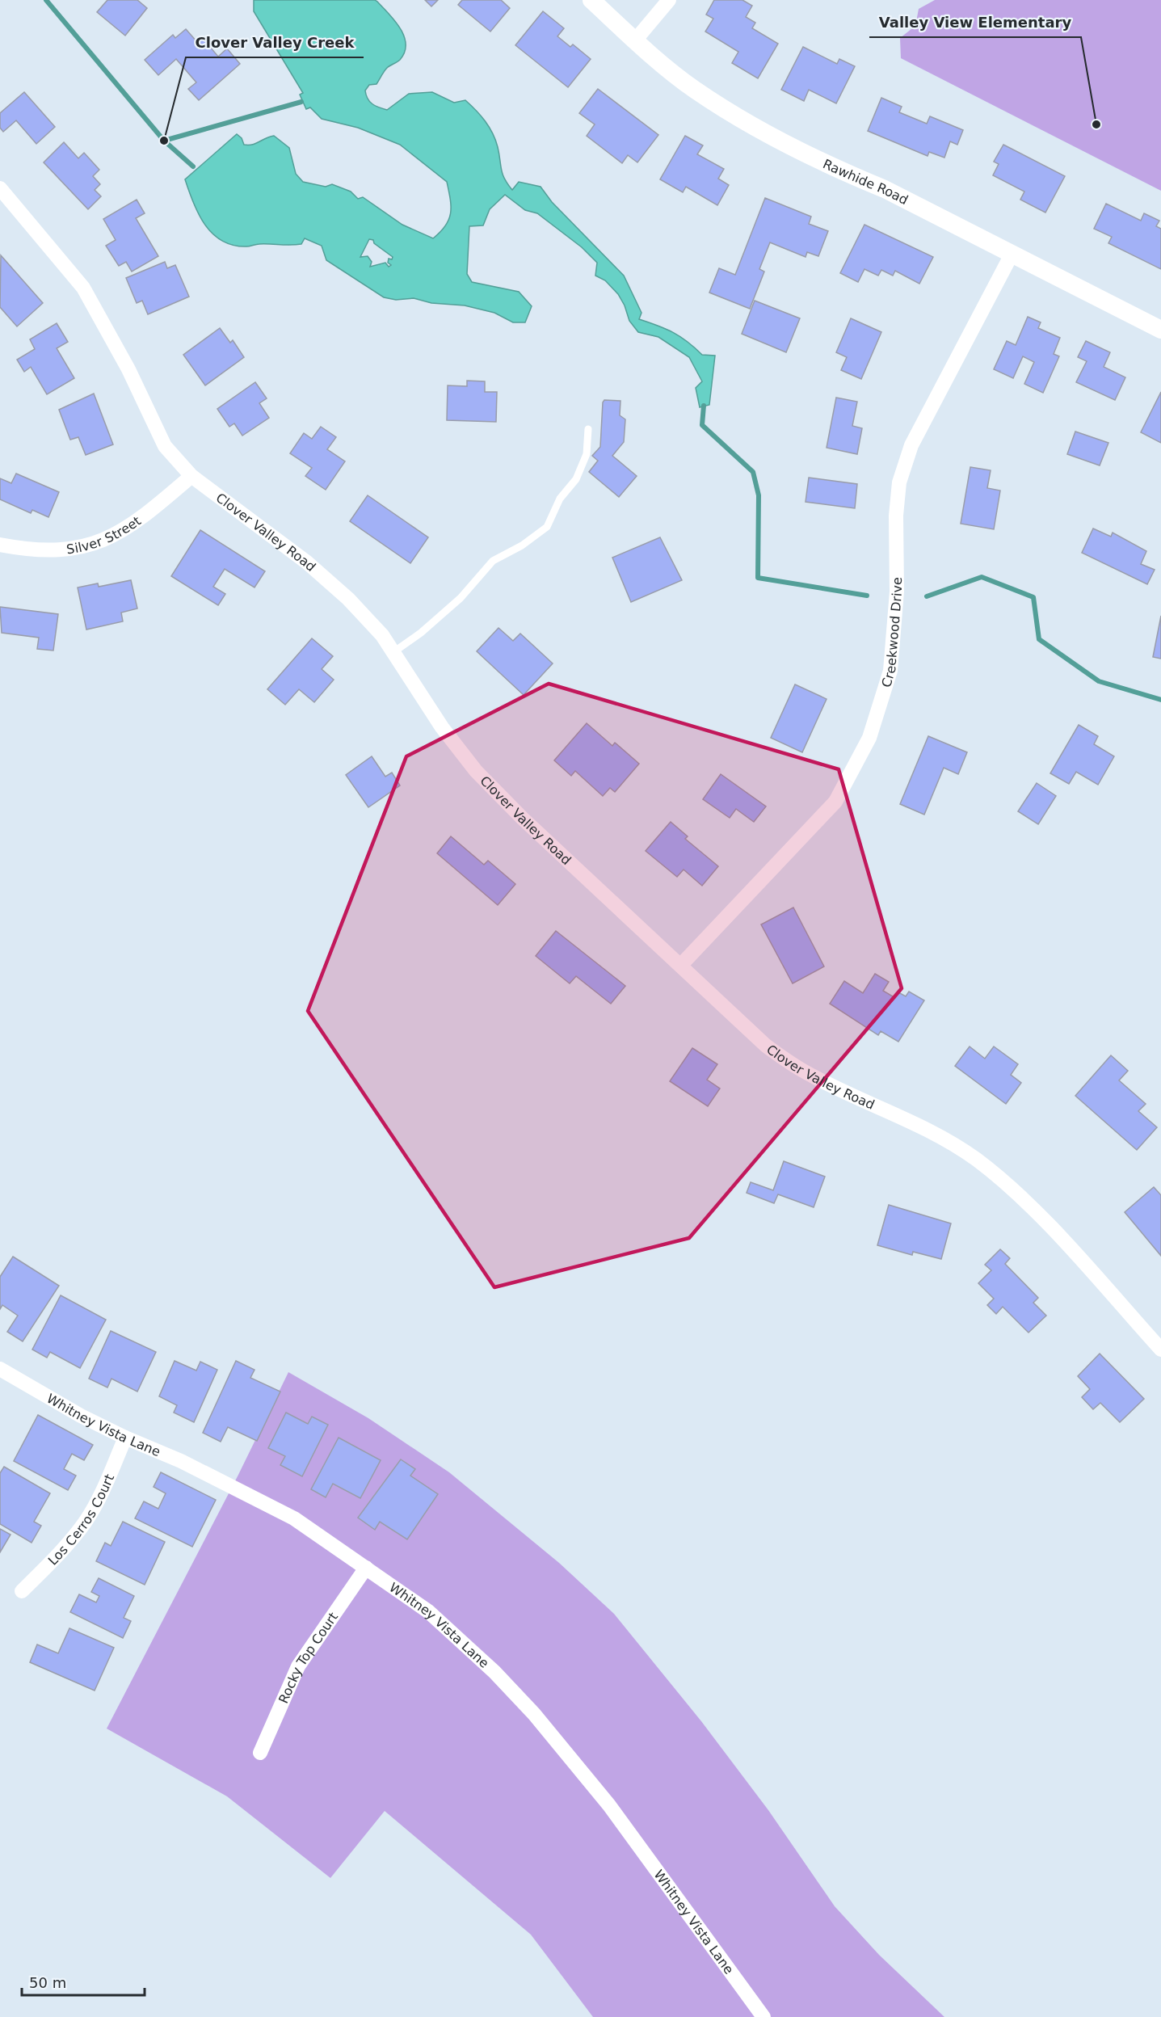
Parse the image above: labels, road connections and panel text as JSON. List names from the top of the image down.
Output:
{
  "streets": {
    "street": [
      "Rawhide Road",
      "Silver Street",
      "Clover Valley Road",
      "Creekwood Drive",
      "Whitney Vista Lane",
      "Los Cerros Court",
      "Rocky Top Court"
    ]
  },
  "crossings": [
    ["Rawhide Road", "Creekwood Drive"],
    ["Silver Street", "Clover Valley Road"],
    ["Clover Valley Road", "Creekwood Drive"],
    ["Whitney Vista Lane", "Los Cerros Court"],
    ["Whitney Vista Lane", "Rocky Top Court"]
  ],
  "places": ["Valley View Elementary", "Clover Valley Creek"],
  "scale_bar": "50 m"
}
